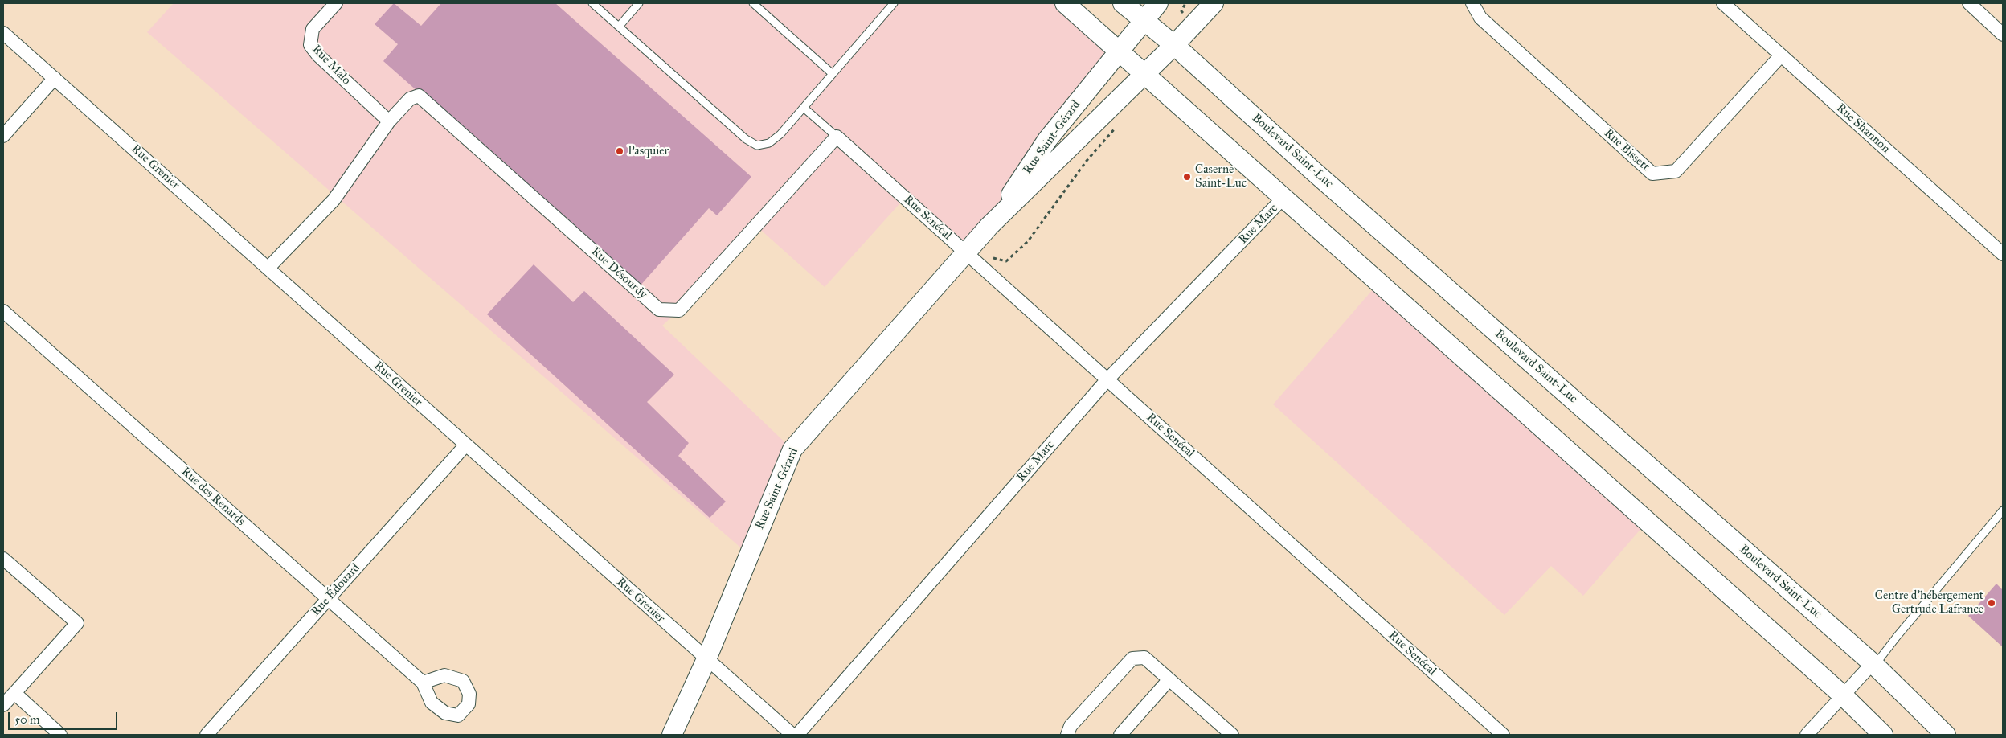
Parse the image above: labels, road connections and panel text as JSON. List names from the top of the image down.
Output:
{
  "streets": {
    "street": [
      "Rue Malo",
      "Rue Shannon",
      "Rue Saint-Gérard",
      "Rue Bissett",
      "Boulevard Saint-Luc",
      "Rue Grenier",
      "Rue Senécal",
      "Rue Marc",
      "Rue Désourdy",
      "Rue des Renards",
      "Rue Édouard"
    ]
  },
  "crossings": [
    ["Rue Malo", "Rue Désourdy"],
    ["Rue Shannon", "Rue Bissett"],
    ["Rue Saint-Gérard", "Boulevard Saint-Luc"],
    ["Rue Saint-Gérard", "Rue Grenier"],
    ["Rue Saint-Gérard", "Rue Senécal"],
    ["Rue Grenier", "Rue Édouard"],
    ["Rue Senécal", "Rue Marc"],
    ["Rue Senécal", "Rue Désourdy"],
    ["Rue des Renards", "Rue Édouard"]
  ],
  "places": ["Pasquier", "Caserne Saint-Luc", "Centre d'hébergement Gertrude Lafrance"],
  "scale_bar": "50 m"
}
